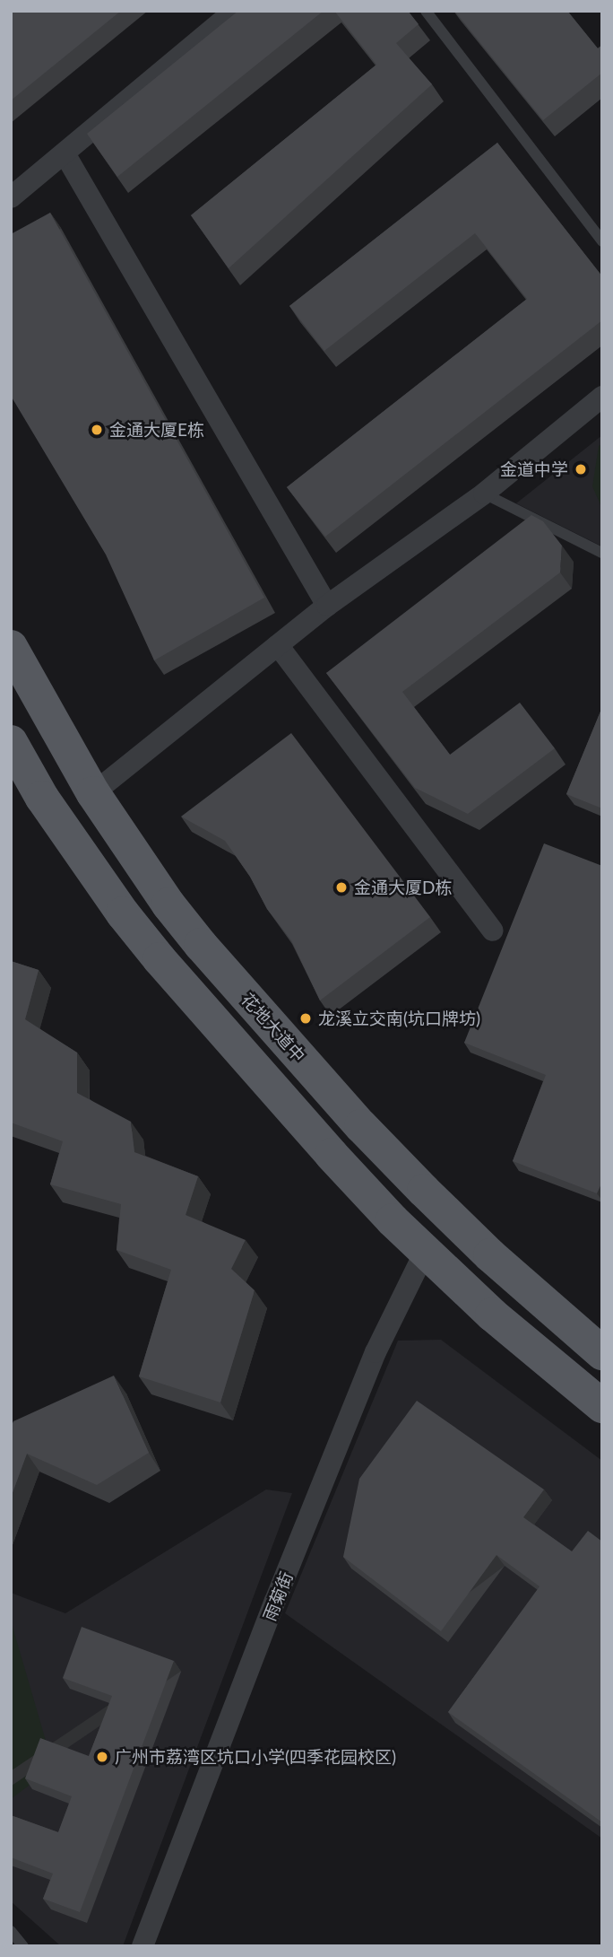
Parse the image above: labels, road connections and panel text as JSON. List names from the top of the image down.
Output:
{
  "streets": {
    "main road": ["花地大道中"],
    "street": ["雨菊街"]
  },
  "places": [
    "金通大厦E栋",
    "金道中学",
    "金通大厦D栋",
    "龙溪立交南(坑口牌坊)",
    "广州市荔湾区坑口小学(四季花园校区)"
  ]
}
